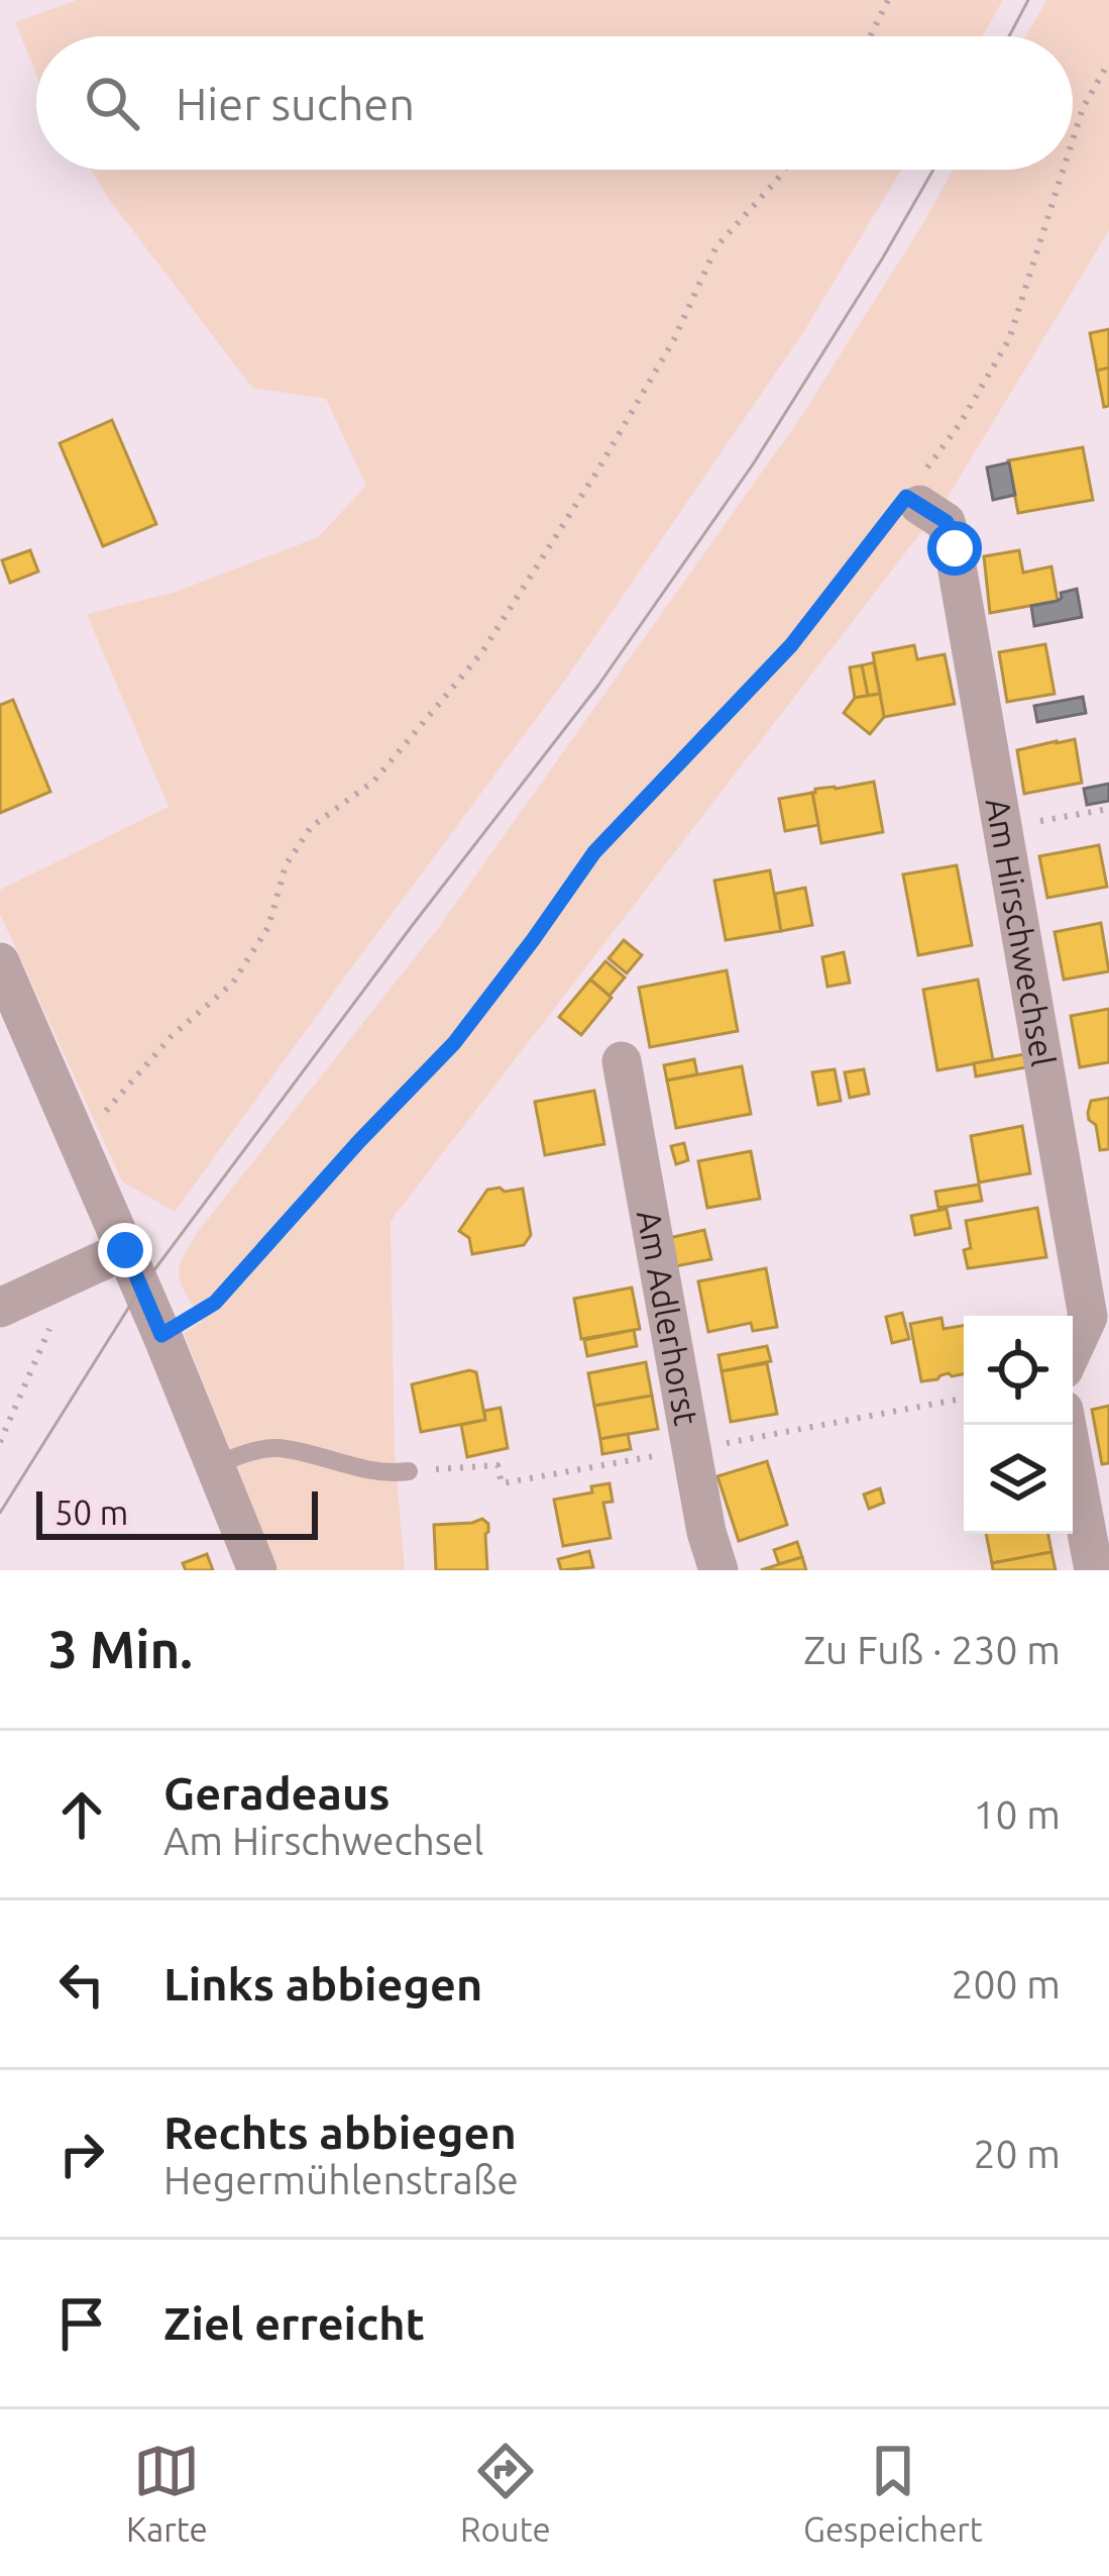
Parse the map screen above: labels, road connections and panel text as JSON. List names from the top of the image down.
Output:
{
  "streets": {
    "street": ["Am Hirschwechsel", "Am Adlerhorst"]
  },
  "scale_bar": "50 m",
  "page": {
    "search": "Hier suchen",
    "scale": "50 m",
    "heading": ["3 Min.", "Zu Fuß · 230 m"],
    "list": [
      ["Geradeaus", "Am Hirschwechsel", "10 m"],
      ["Links abbiegen", "200 m"],
      ["Rechts abbiegen", "Hegermühlenstraße", "20 m"],
      "Ziel erreicht"
    ],
    "nav": ["Karte", "Route", "Gespeichert"]
  }
}
